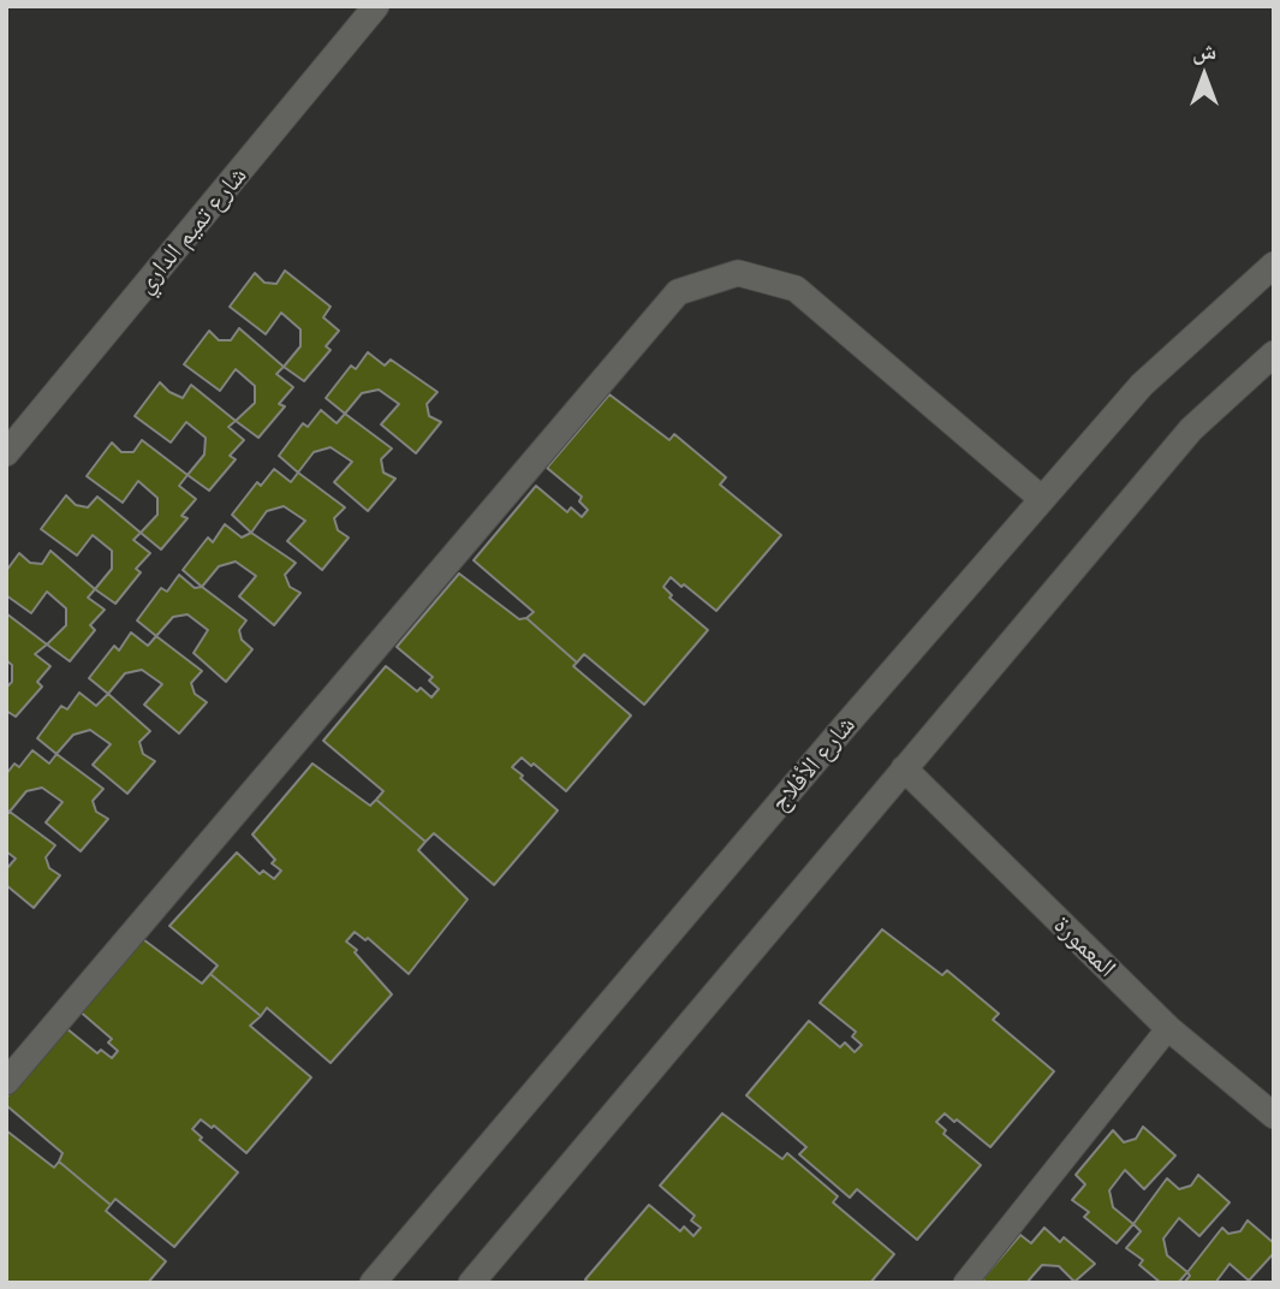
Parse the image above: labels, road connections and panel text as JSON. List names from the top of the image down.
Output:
{
  "streets": {
    "street": ["شارع تميم الداري", "شارع الأفلاج", "المعمورة"]
  },
  "north": "top"
}
